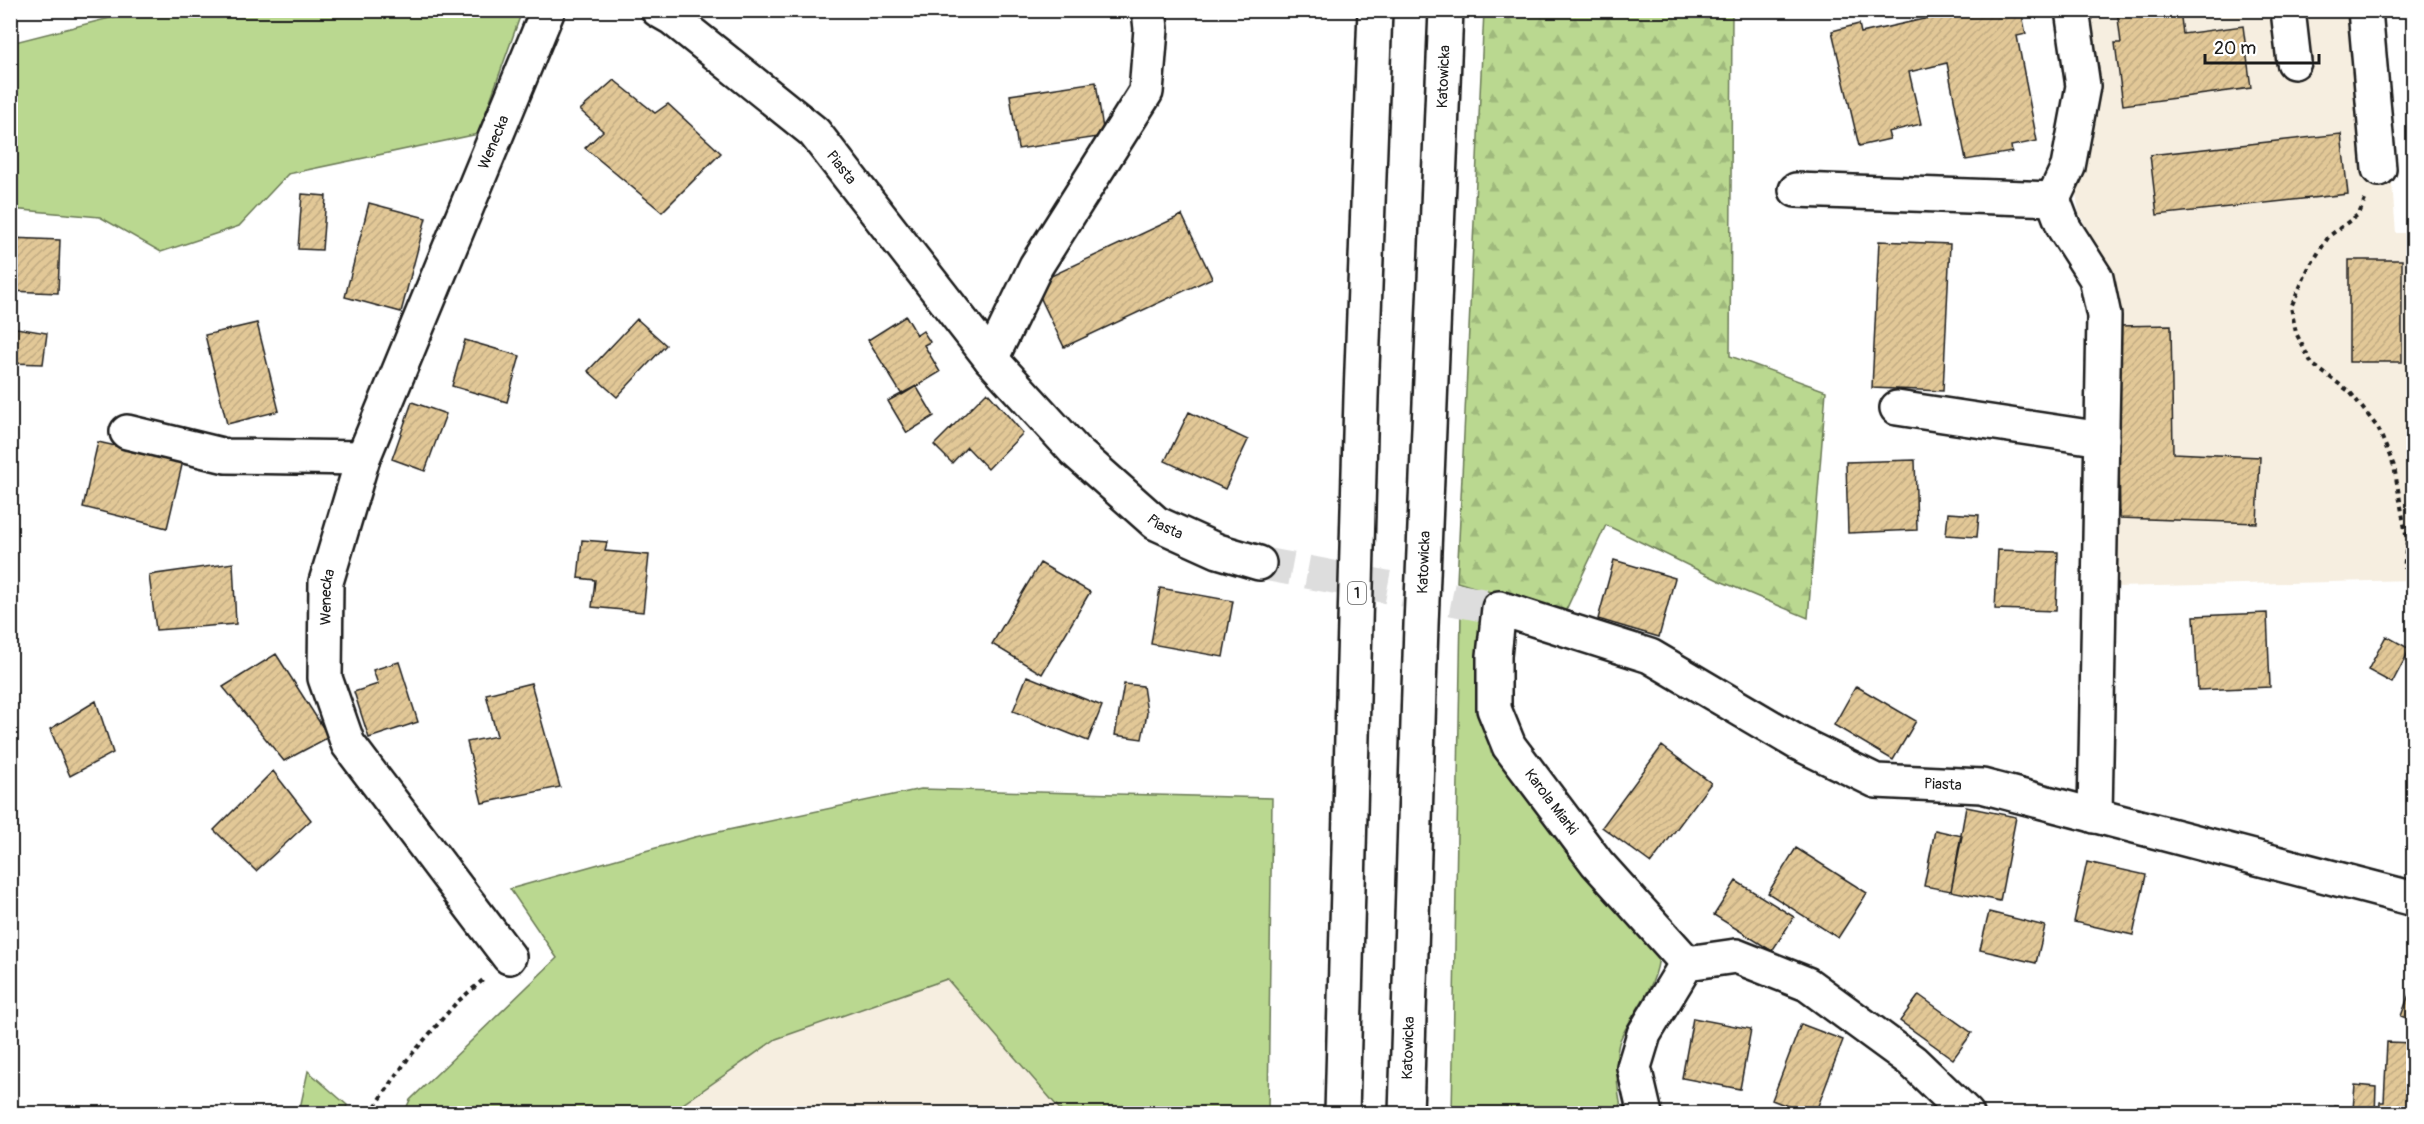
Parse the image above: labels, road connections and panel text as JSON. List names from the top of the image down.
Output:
{
  "streets": {
    "street": [
      "Katowicka",
      "Wenecka",
      "Piasta",
      "1",
      "Karola Miarki"
    ]
  },
  "crossings": [
    ["Piasta", "Karola Miarki"]
  ],
  "scale_bar": "20 m"
}
